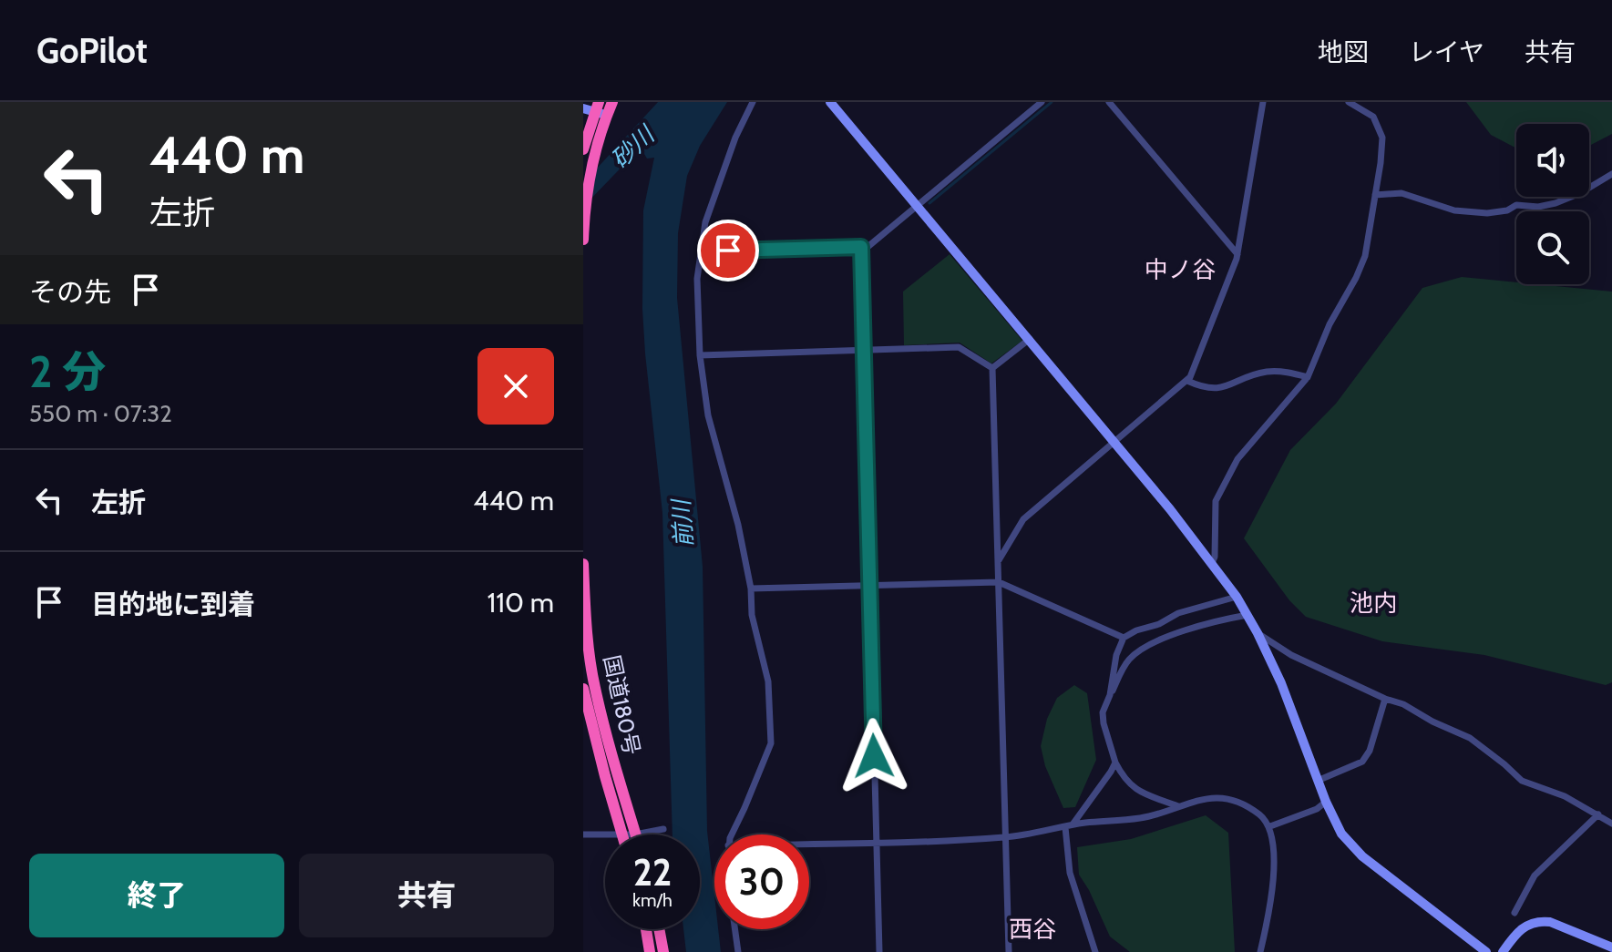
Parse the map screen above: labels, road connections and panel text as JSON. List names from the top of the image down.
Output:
{
  "streets": {
    "highway": ["国道180号"]
  },
  "districts": ["中ノ谷", "池内", "西谷"],
  "water": ["砂川", "前川"],
  "page": {
    "header": "GoPilot",
    "nav": ["地図", "レイヤ", "共有"],
    "turn": ["440 m", "左折"],
    "then": "その先",
    "heading": ["2 分", "550 m · 07:32"],
    "list": [
      {
        "name": "左折",
        "value": "440 m"
      },
      {
        "name": "目的地に到着",
        "value": "110 m"
      }
    ],
    "speed": "22 km/h",
    "limit": "30",
    "buttons": ["終了", "共有"]
  }
}
